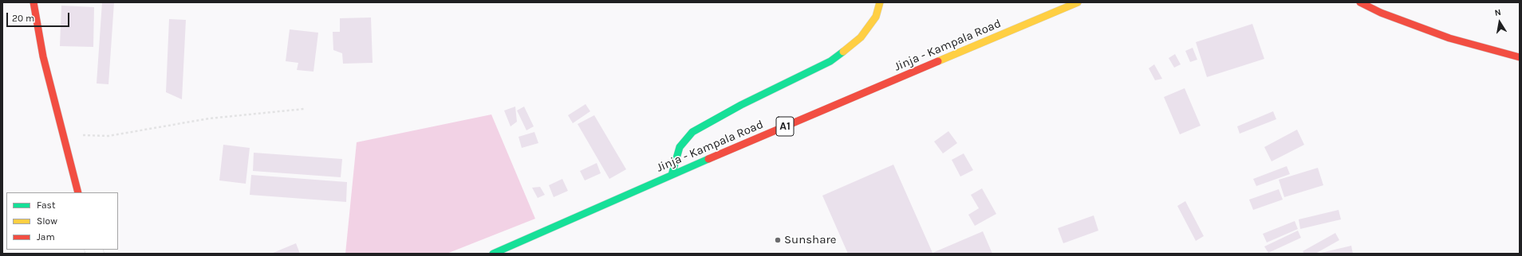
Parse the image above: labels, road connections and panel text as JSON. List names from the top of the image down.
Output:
{
  "streets": {
    "main road": ["Jinja - Kampala Road", "A1"]
  },
  "places": ["Sunshare"],
  "legend": ["Fast", "Slow", "Jam"],
  "scale_bar": "20 m",
  "north": "top"
}
